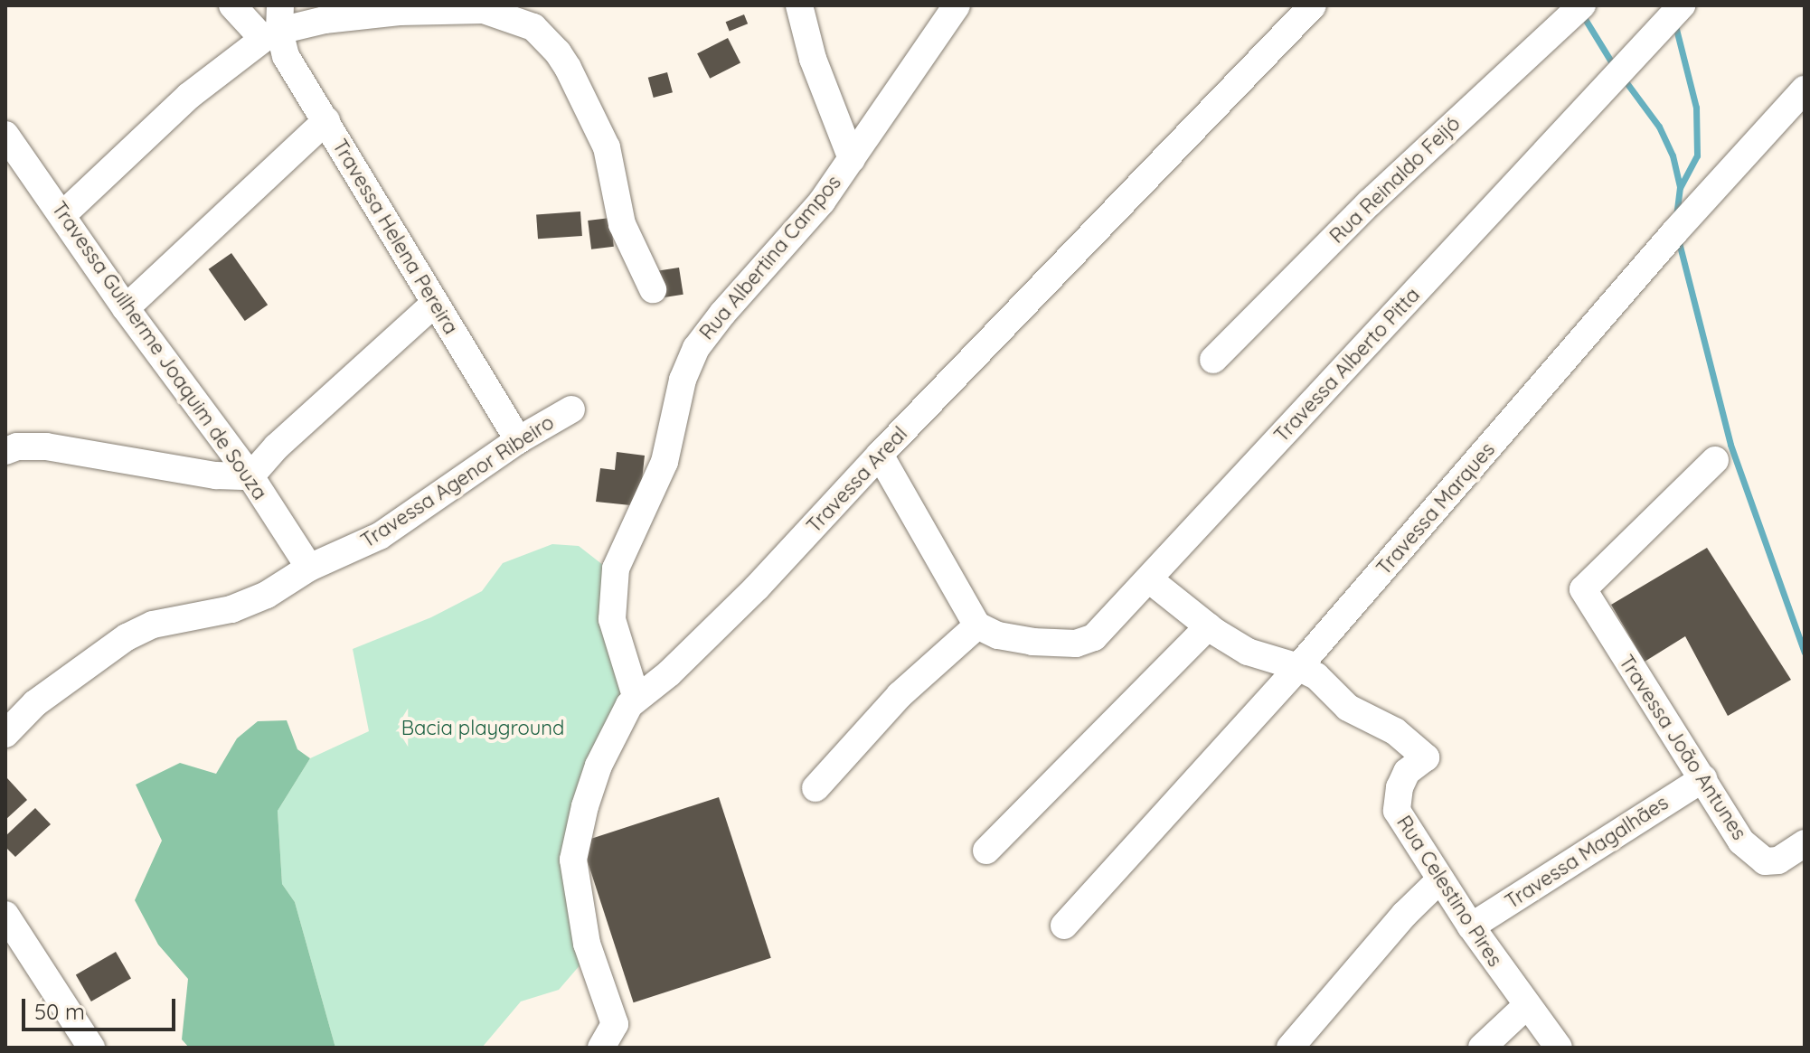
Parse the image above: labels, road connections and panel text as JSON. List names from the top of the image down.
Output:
{
  "streets": {
    "street": [
      "Rua Reinaldo Feijó",
      "Travessa Helena Pereira",
      "Rua Albertina Campos",
      "Travessa Guilherme Joaquim de Souza",
      "Travessa Alberto Pitta",
      "Travessa Areal",
      "Travessa Agenor Ribeiro",
      "Travessa Marques",
      "Travessa João Antunes",
      "Travessa Magalhães",
      "Rua Celestino Pires"
    ]
  },
  "crossings": [
    ["Travessa Helena Pereira", "Travessa Agenor Ribeiro"],
    ["Rua Albertina Campos", "Travessa Areal"],
    ["Travessa Guilherme Joaquim de Souza", "Travessa Agenor Ribeiro"],
    ["Travessa Alberto Pitta", "Rua Celestino Pires"],
    ["Travessa Marques", "Rua Celestino Pires"],
    ["Travessa João Antunes", "Travessa Magalhães"],
    ["Travessa Magalhães", "Rua Celestino Pires"]
  ],
  "parks": ["Bacia playground"],
  "scale_bar": "50 m"
}
